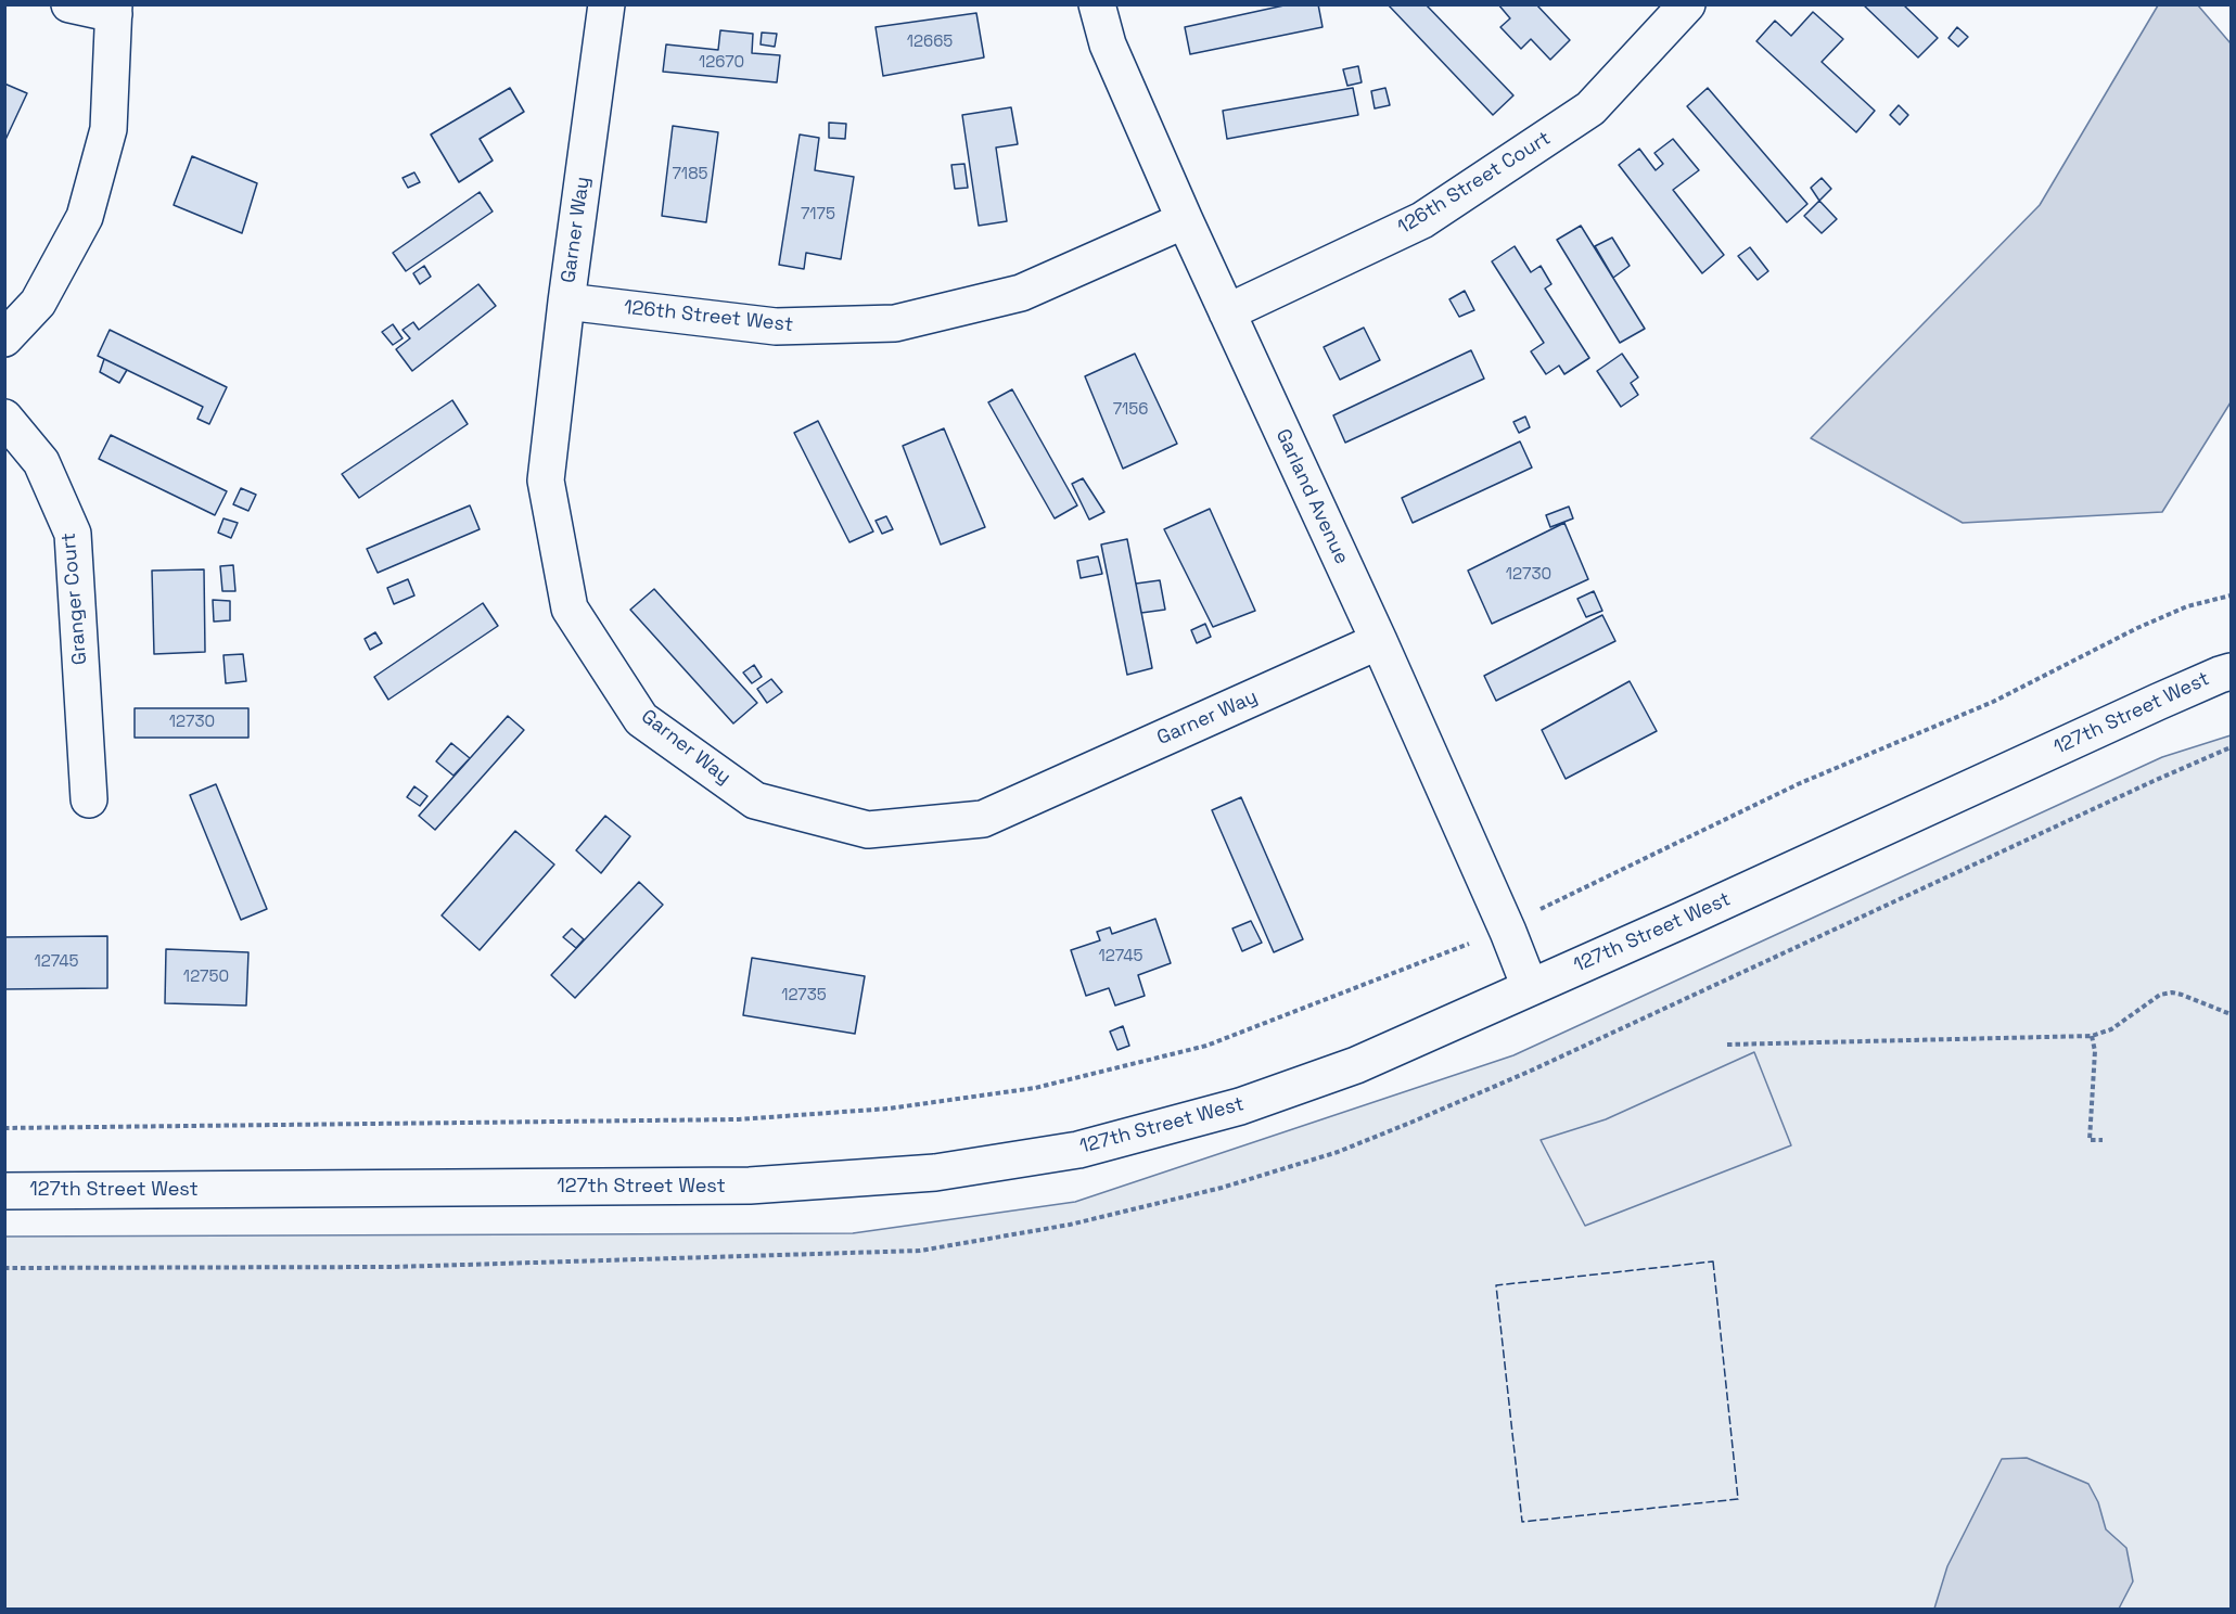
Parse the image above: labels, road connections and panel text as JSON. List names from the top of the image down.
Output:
{
  "streets": {
    "street": [
      "126th Street Court",
      "Garner Way",
      "126th Street West",
      "Garland Avenue",
      "Granger Court",
      "127th Street West"
    ]
  },
  "crossings": [
    ["126th Street Court", "Garland Avenue"],
    ["Garner Way", "126th Street West"],
    ["Garner Way", "Garland Avenue"],
    ["126th Street West", "Garland Avenue"],
    ["Garland Avenue", "127th Street West"]
  ],
  "house_numbers": [
    "12665",
    "12670",
    "7185",
    "7175",
    "7156",
    "12730",
    "12730",
    "12745",
    "12745",
    "12750",
    "12735"
  ]
}
